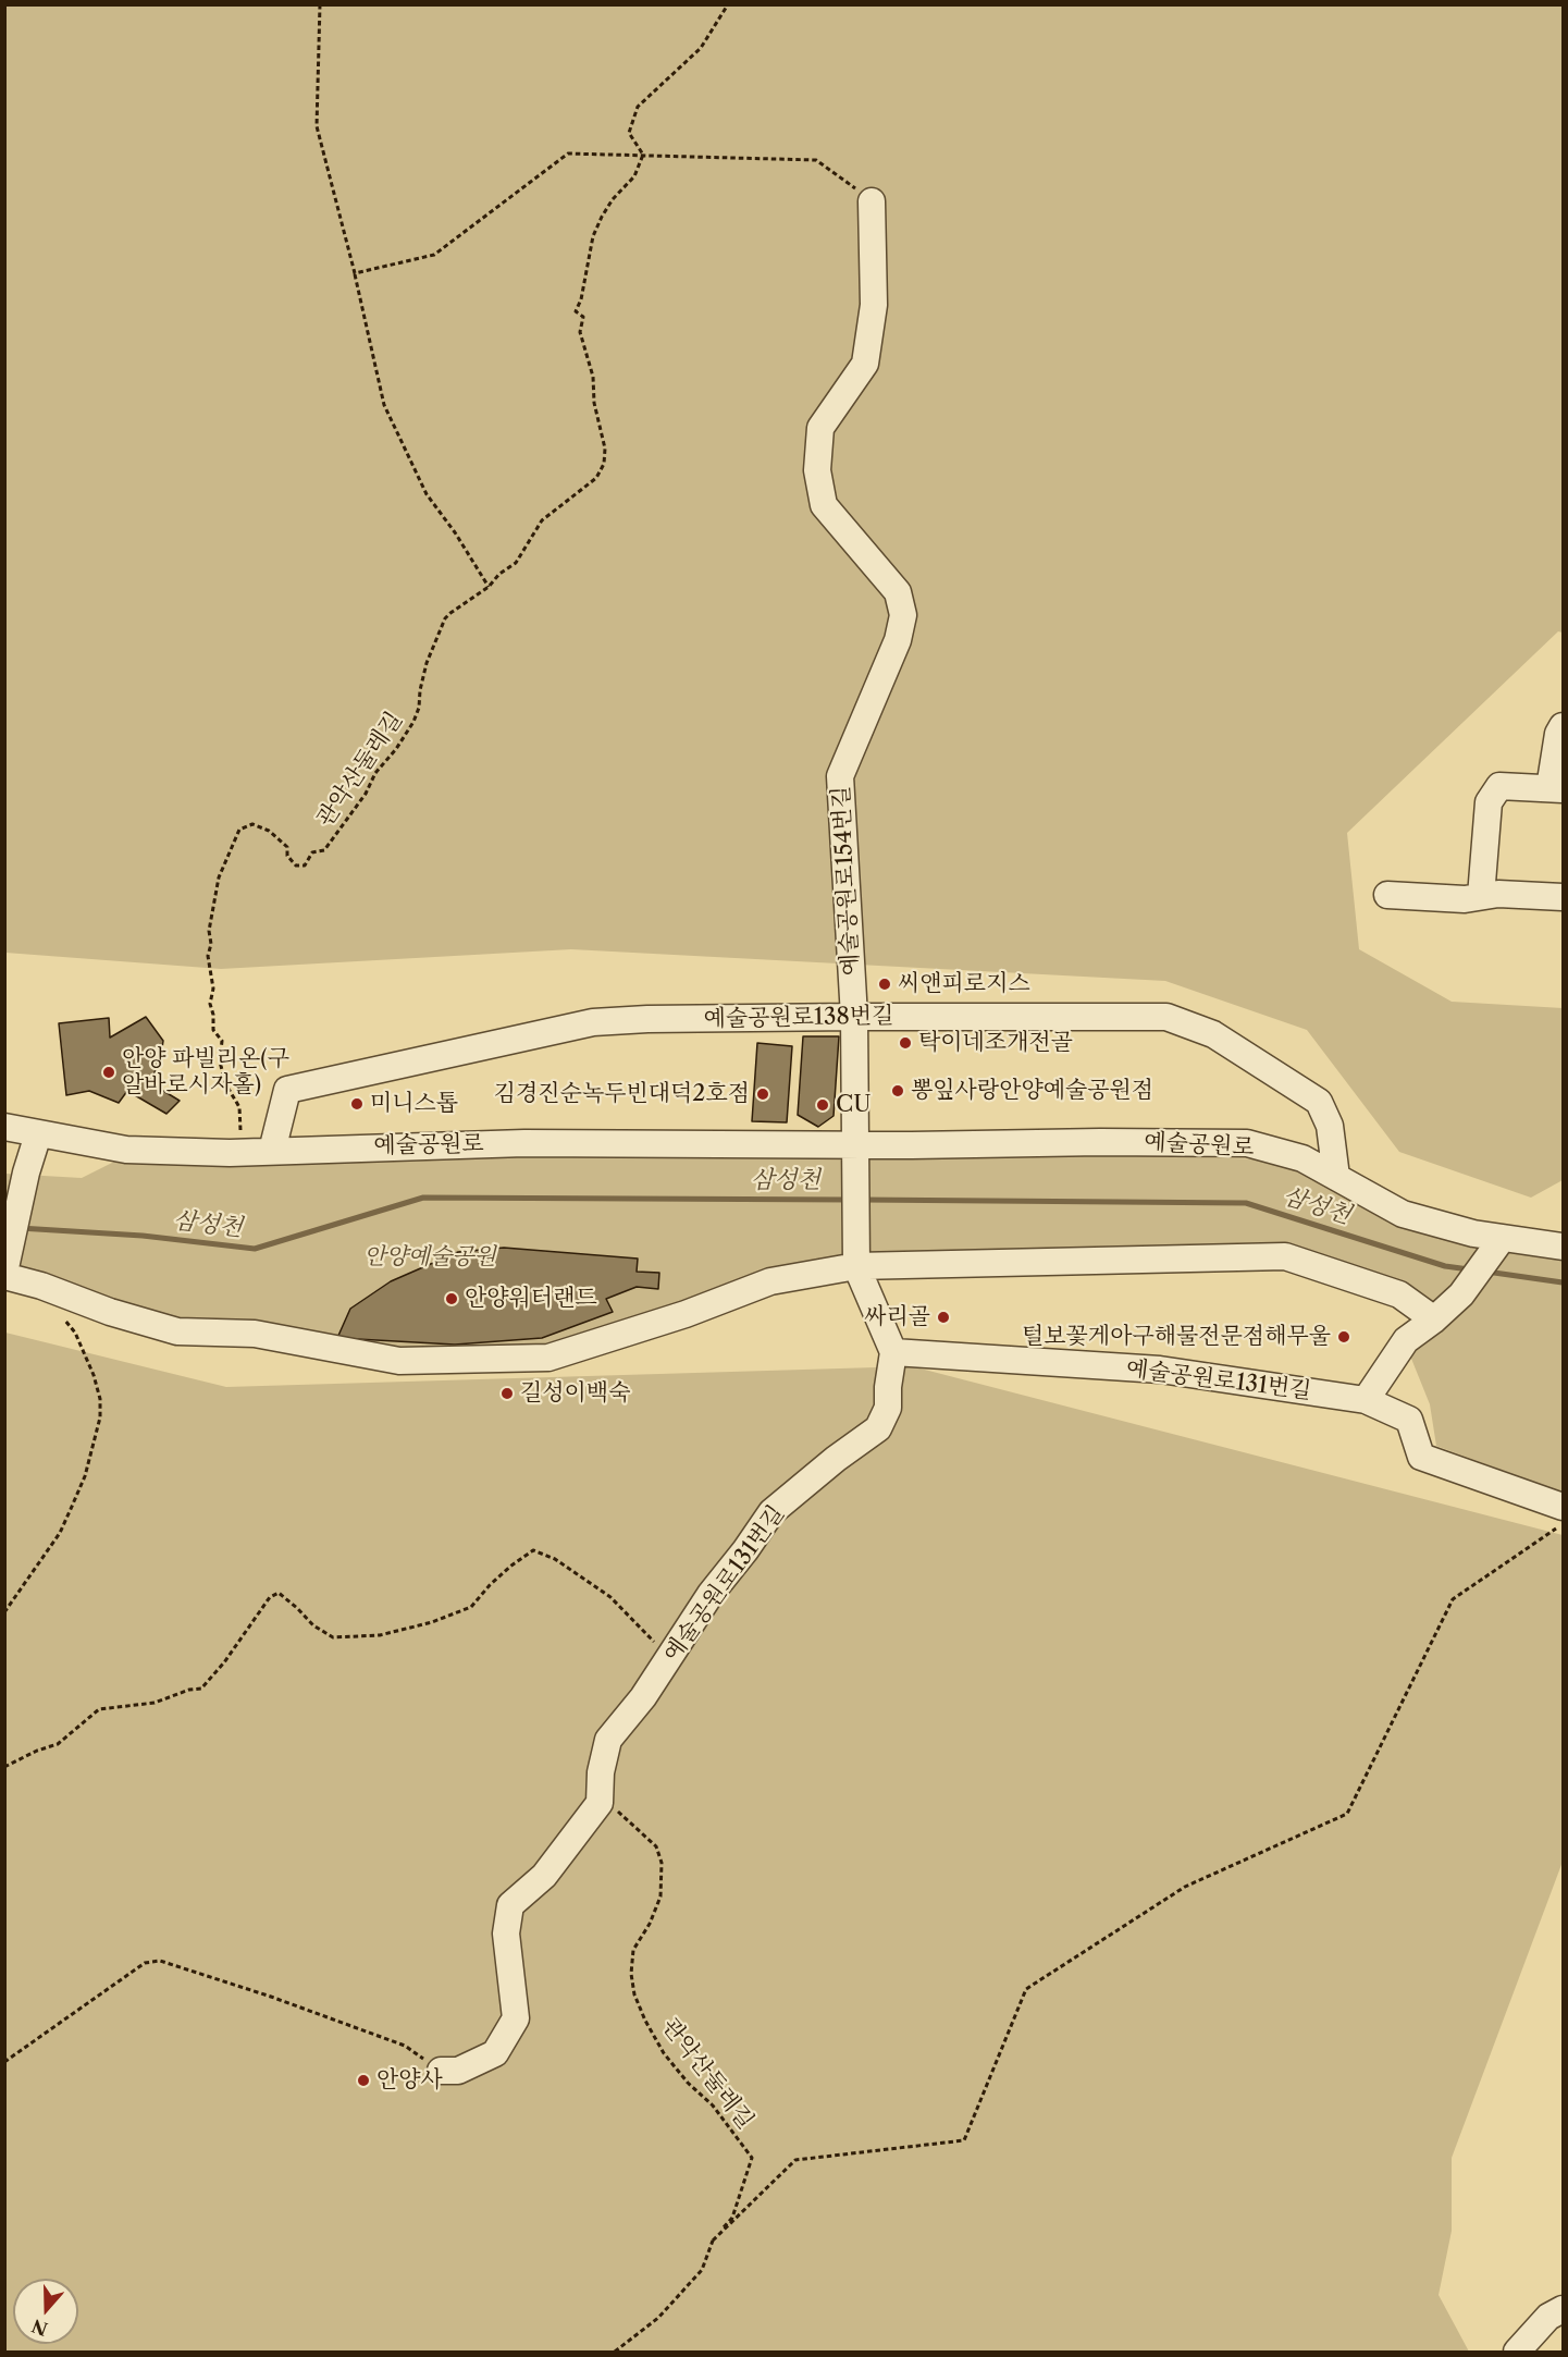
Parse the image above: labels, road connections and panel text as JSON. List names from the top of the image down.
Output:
{
  "streets": {
    "street": [
      "예술공원로154번길",
      "예술공원로138번길",
      "예술공원로",
      "예술공원로131번길"
    ],
    "path": ["관악산둘레길"]
  },
  "crossings": [
    ["관악산둘레길", "예술공원로"],
    ["관악산둘레길", "예술공원로131번길"],
    ["예술공원로154번길", "예술공원로138번길"],
    ["예술공원로154번길", "예술공원로"],
    ["예술공원로138번길", "예술공원로"]
  ],
  "water": ["삼성천"],
  "parks": ["안양예술공원"],
  "places": [
    "씨앤피로지스",
    "탁이네조개전골",
    "안양 파빌리온(구 알바로시자홀)",
    "뽕잎사랑안양예술공원점",
    "김경진순녹두빈대덕2호점",
    "미니스톱",
    "CU",
    "안양워터랜드",
    "싸리골",
    "털보꽃게아구해물전문점해무울",
    "길성이백숙",
    "안양사"
  ],
  "north": "bottom"
}
